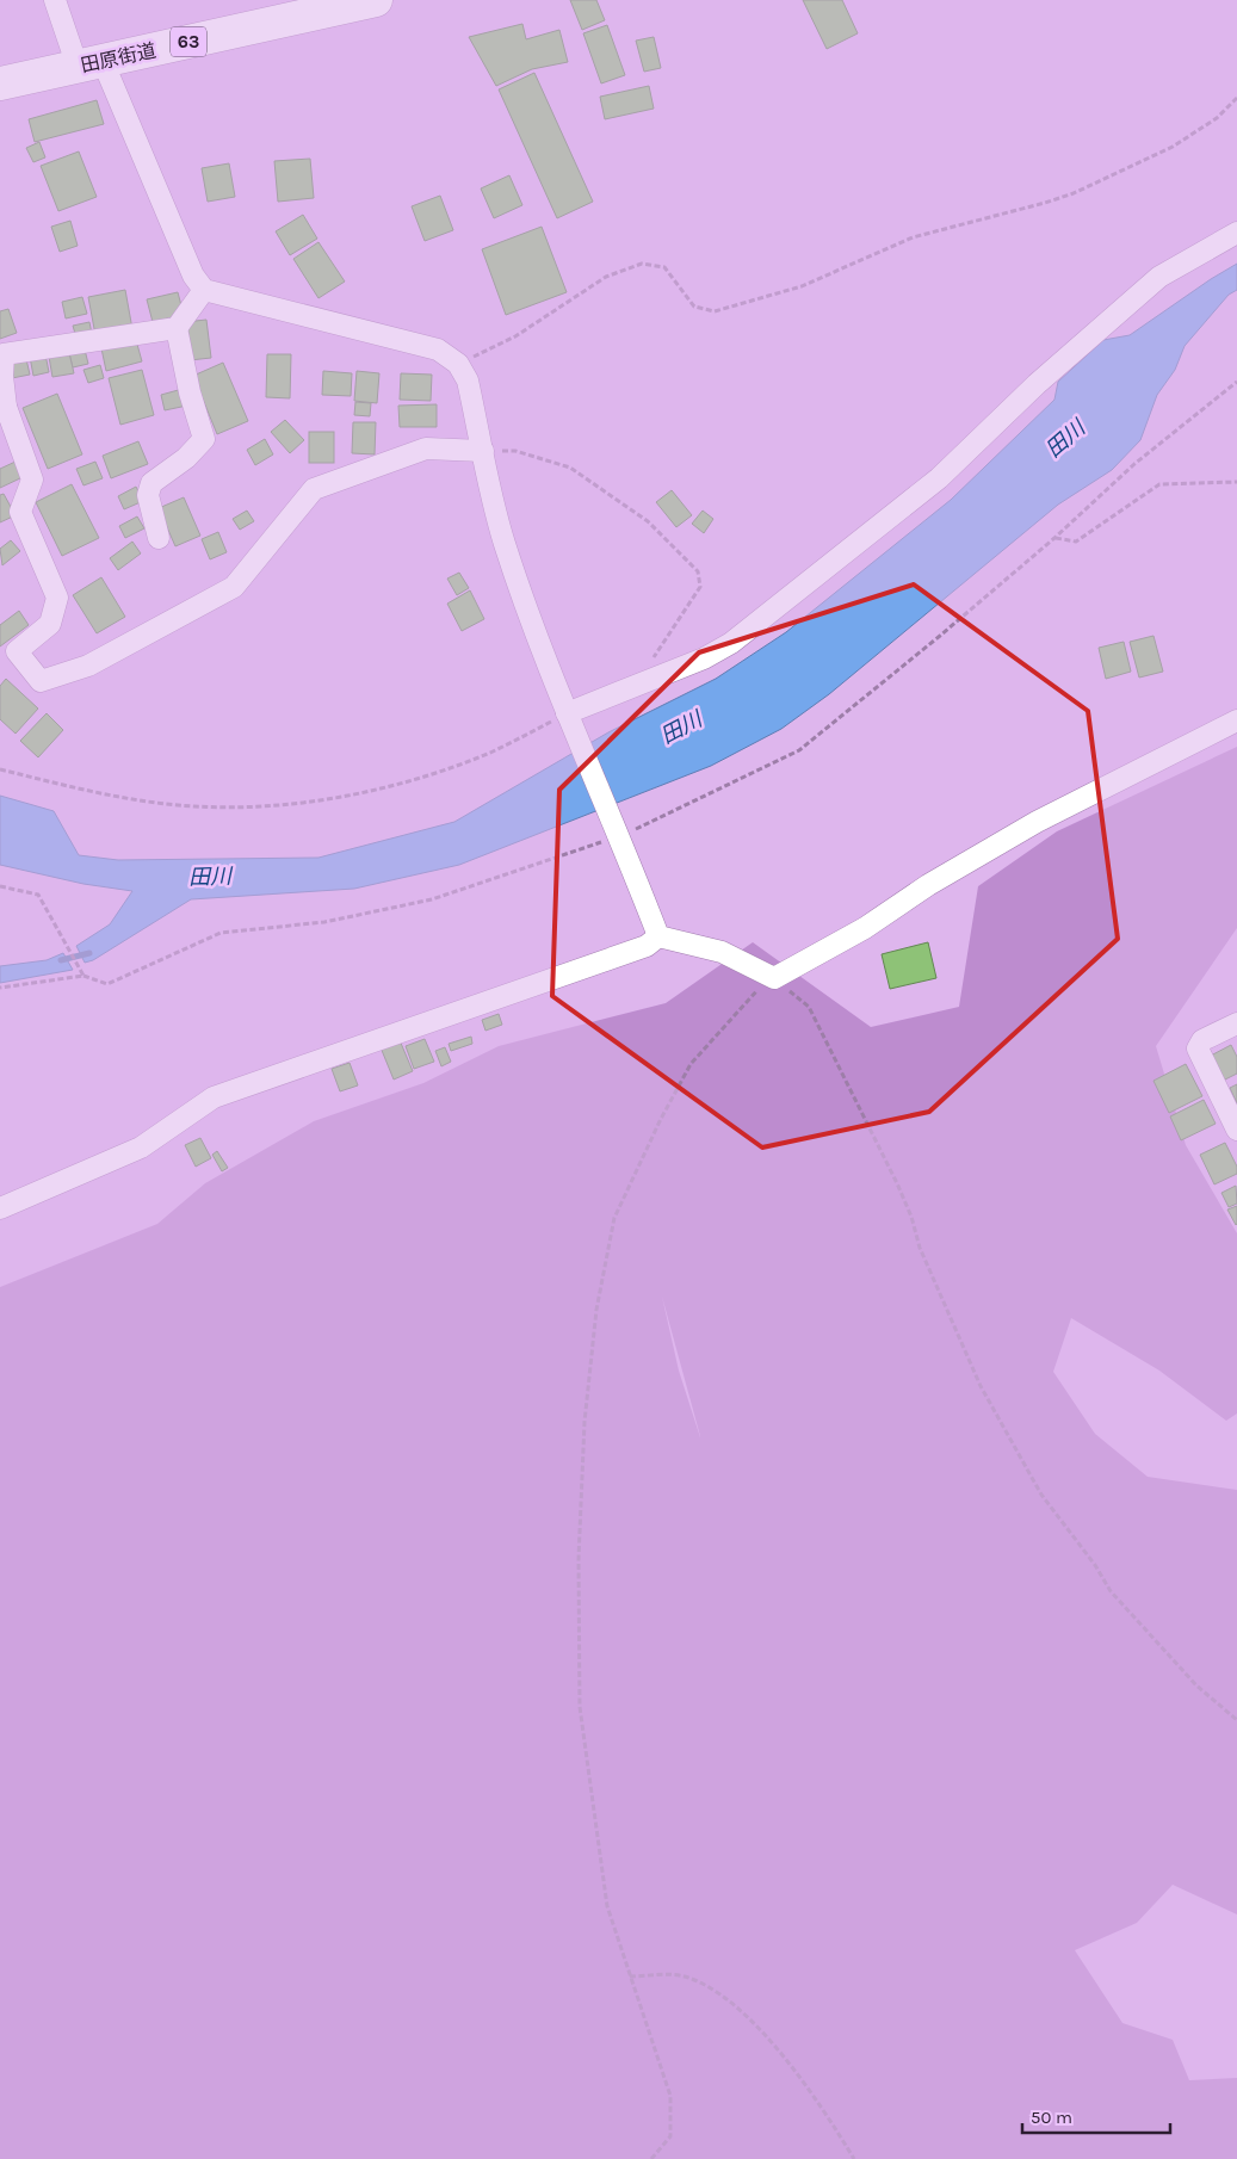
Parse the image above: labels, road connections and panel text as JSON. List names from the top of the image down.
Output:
{
  "streets": {
    "main road": ["63", "田原街道"]
  },
  "water": ["田川"],
  "scale_bar": "50 m"
}
